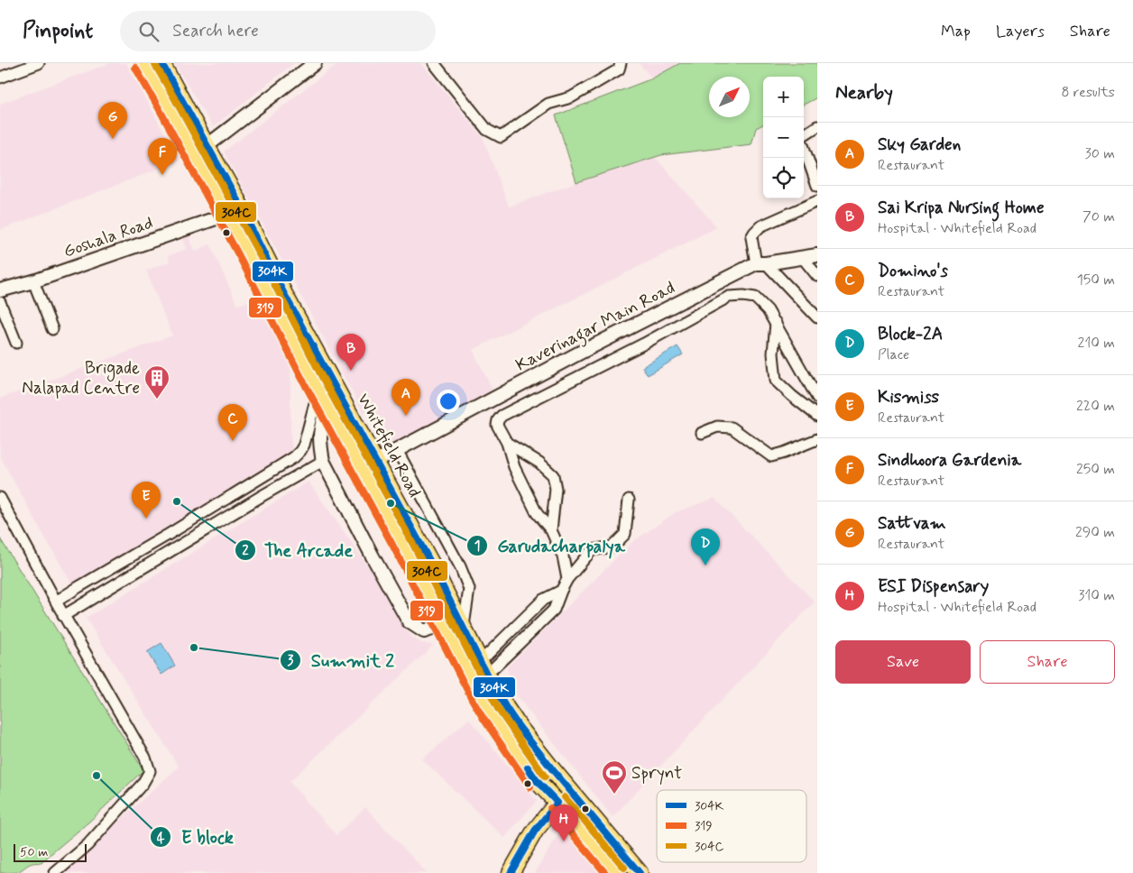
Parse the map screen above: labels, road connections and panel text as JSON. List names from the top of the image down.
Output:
{
  "streets": {
    "main road": ["Whitefield Road"],
    "street": ["Goshala Road", "Kaverinagar Main Road"]
  },
  "crossings": [
    ["Goshala Road", "Whitefield Road"],
    ["Kaverinagar Main Road", "Whitefield Road"]
  ],
  "places": {
    "building": ["Brigade Nalapad Centre"],
    "other": [
      "The Arcade",
      "Garudacharpalya",
      "Summit 2",
      "E block"
    ],
    "sports": ["Sprynt"]
  },
  "lines": ["transit line 304K", "transit line 304C", "transit line 319"],
  "legend": ["304K", "319", "304C"],
  "scale_bar": "50 m",
  "north": "top right",
  "page": {
    "header": "Pinpoint",
    "search": "Search here",
    "nav": ["Map", "Layers", "Share"],
    "heading": ["Nearby", "8 results"],
    "map_buttons": ["+", "−"],
    "pins": [
      "G",
      "F",
      "B",
      "A",
      "C",
      "E",
      "D",
      "H"
    ],
    "list": [
      {
        "mark": "A",
        "name": "Sky Garden",
        "note": "Restaurant",
        "value": "30 m"
      },
      {
        "mark": "B",
        "name": "Sai Kripa Nursing Home",
        "note": "Hospital · Whitefield Road",
        "value": "70 m"
      },
      {
        "mark": "C",
        "name": "Domino's",
        "note": "Restaurant",
        "value": "150 m"
      },
      {
        "mark": "D",
        "name": "Block-2A",
        "note": "Place",
        "value": "210 m"
      },
      {
        "mark": "E",
        "name": "Kismiss",
        "note": "Restaurant",
        "value": "220 m"
      },
      {
        "mark": "F",
        "name": "Sindhoora Gardenia",
        "note": "Restaurant",
        "value": "250 m"
      },
      {
        "mark": "G",
        "name": "Sattvam",
        "note": "Restaurant",
        "value": "290 m"
      },
      {
        "mark": "H",
        "name": "ESI Dispensary",
        "note": "Hospital · Whitefield Road",
        "value": "310 m"
      }
    ],
    "buttons": ["Save", "Share"],
    "scale": "50 m"
  }
}
